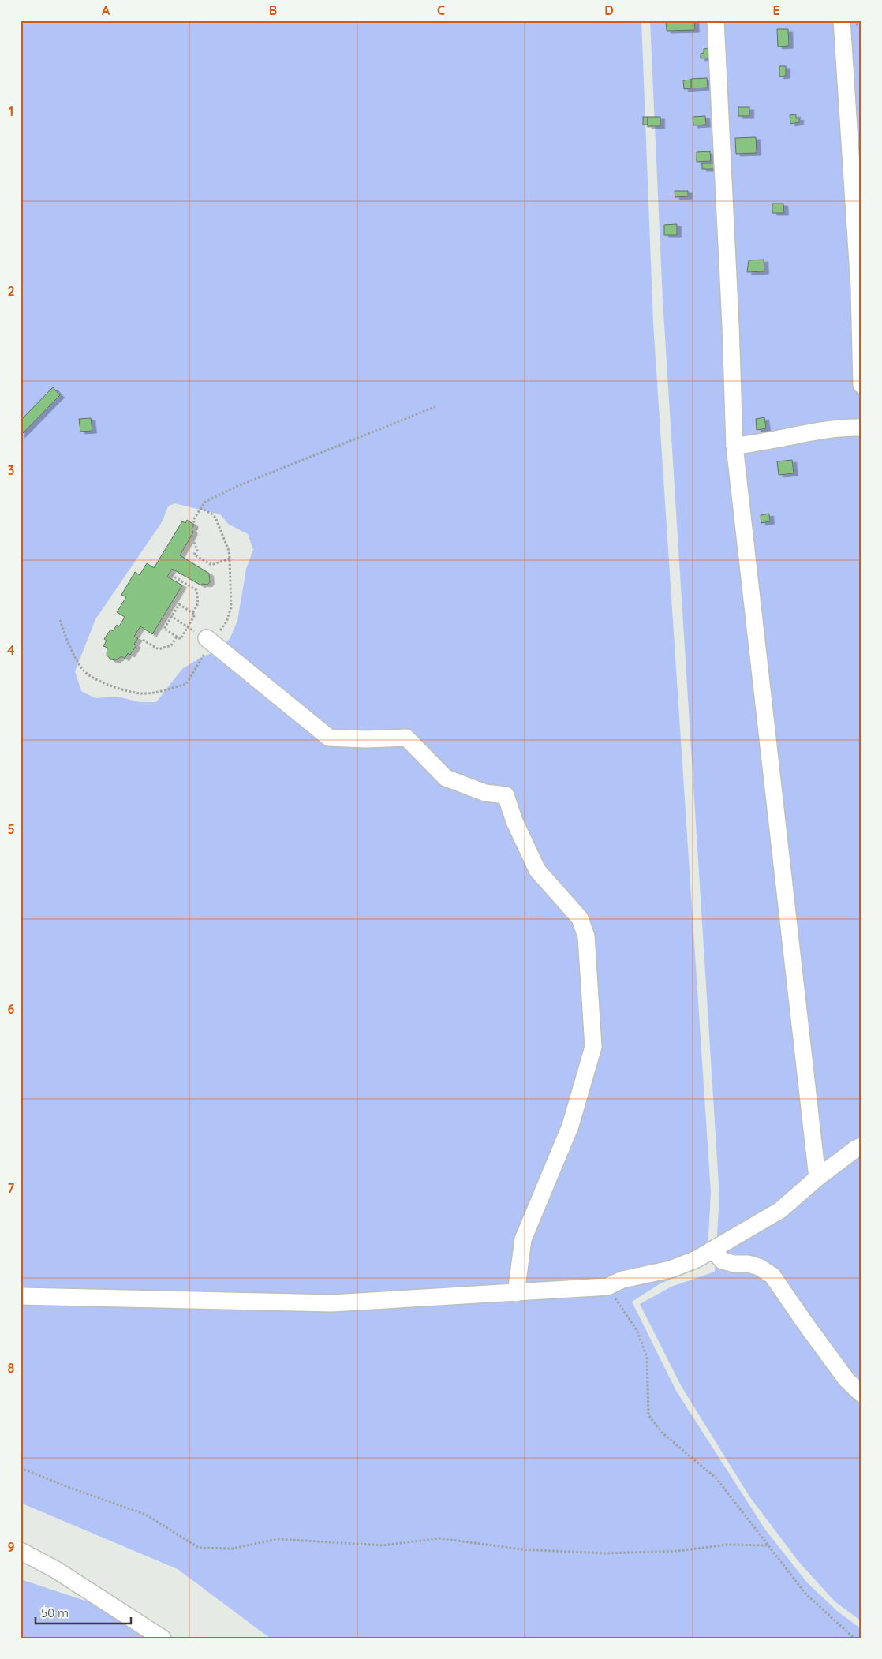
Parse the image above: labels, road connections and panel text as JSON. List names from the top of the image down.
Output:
{
  "scale_bar": "50 m",
  "grid": {
    "columns": [
      "A",
      "B",
      "C",
      "D",
      "E"
    ],
    "rows": [
      "1",
      "2",
      "3",
      "4",
      "5",
      "6",
      "7",
      "8",
      "9"
    ]
  }
}
